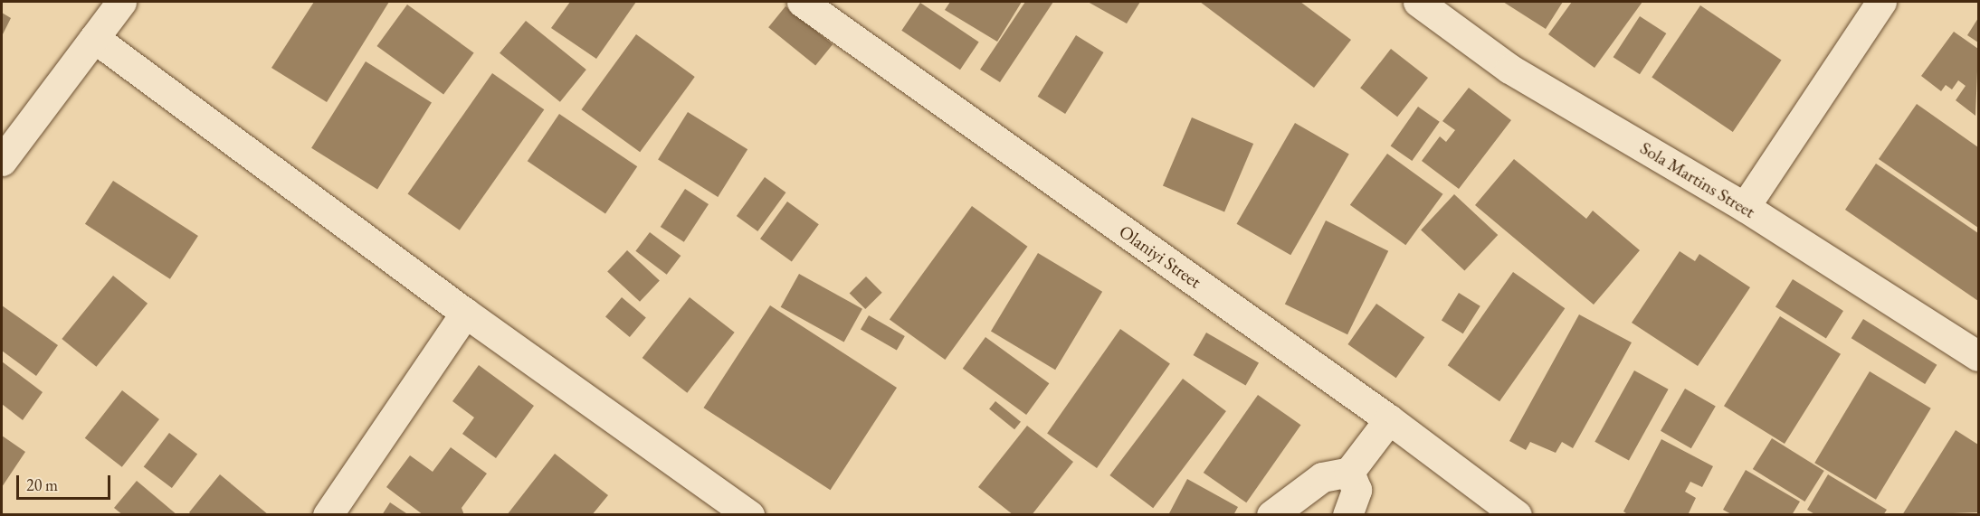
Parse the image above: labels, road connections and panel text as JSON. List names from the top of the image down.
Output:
{
  "streets": {
    "street": ["Sola Martins Street", "Olaniyi Street"]
  },
  "scale_bar": "20 m"
}
